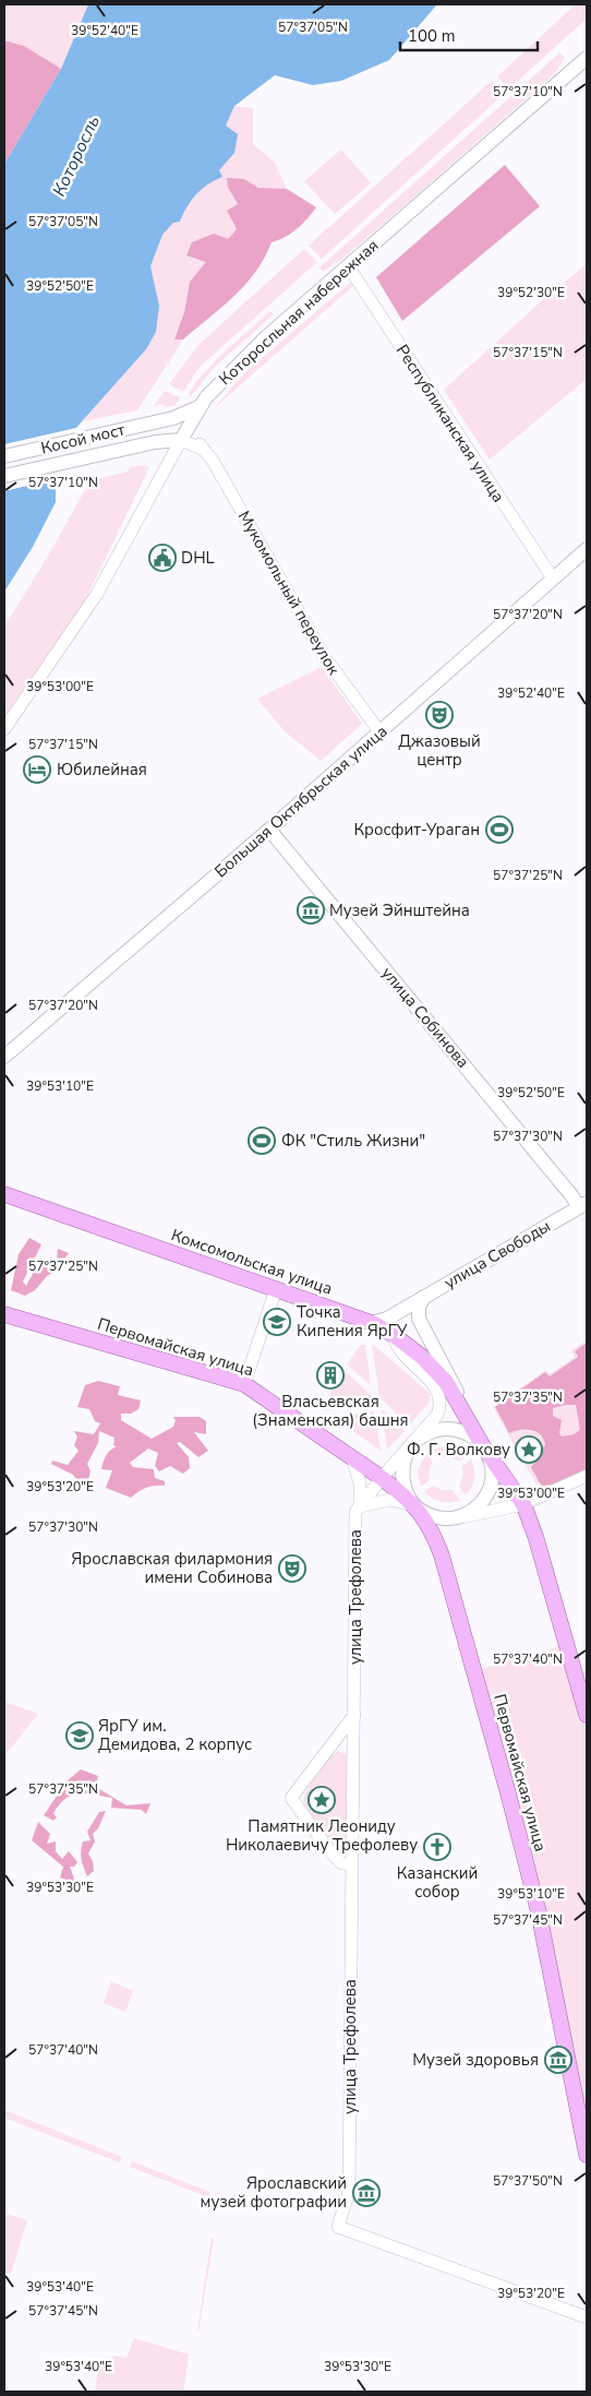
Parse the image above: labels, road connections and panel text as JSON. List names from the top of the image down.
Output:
{
  "streets": {
    "main road": [
      "Которосльная набережная",
      "Косой мост",
      "Большая Октябрьская улица",
      "улица Собинова",
      "улица Свободы",
      "Комсомольская улица",
      "Первомайская улица"
    ],
    "street": ["Республиканская улица", "Мукомольный переулок", "улица Трефолева"]
  },
  "crossings": [
    ["Которосльная набережная", "Республиканская улица"],
    ["Которосльная набережная", "Косой мост"],
    ["Которосльная набережная", "Мукомольный переулок"],
    ["Республиканская улица", "Большая Октябрьская улица"],
    ["Косой мост", "Мукомольный переулок"],
    ["Мукомольный переулок", "Большая Октябрьская улица"],
    ["Большая Октябрьская улица", "улица Собинова"],
    ["улица Собинова", "улица Свободы"],
    ["улица Свободы", "Комсомольская улица"],
    ["Комсомольская улица", "Первомайская улица"],
    ["Первомайская улица", "улица Трефолева"]
  ],
  "water": ["Которосль"],
  "places": {
    "public building": ["DHL"],
    "theatre": ["Джазовый центр", "Ярославская филармония имени Собинова"],
    "hotel": ["Юбилейная"],
    "sports": ["Кросфит-Ураган", "ФК \"Стиль Жизни\""],
    "museum": ["Музей Эйнштейна", "Музей здоровья", "Ярославский музей фотографии"],
    "school or university": ["Точка Кипения ЯрГУ", "ЯрГУ им. Демидова, 2 корпус"],
    "building": ["Власьевская (Знаменская) башня"],
    "place": ["Ф. Г. Волкову", "Памятник Леониду Николаевичу Трефолеву"],
    "church": ["Казанский собор"]
  },
  "scale_bar": "100 m",
  "coordinates": [
    "57°37'05\"N",
    "39°52'40\"E",
    "57°37'10\"N",
    "39°52'50\"E",
    "39°52'30\"E",
    "57°37'15\"N",
    "57°37'20\"N",
    "39°53'00\"E",
    "57°37'25\"N",
    "39°53'10\"E",
    "57°37'30\"N",
    "57°37'35\"N",
    "39°53'20\"E",
    "57°37'40\"N",
    "39°53'30\"E",
    "57°37'45\"N",
    "57°37'50\"N",
    "39°53'40\"E"
  ]
}
